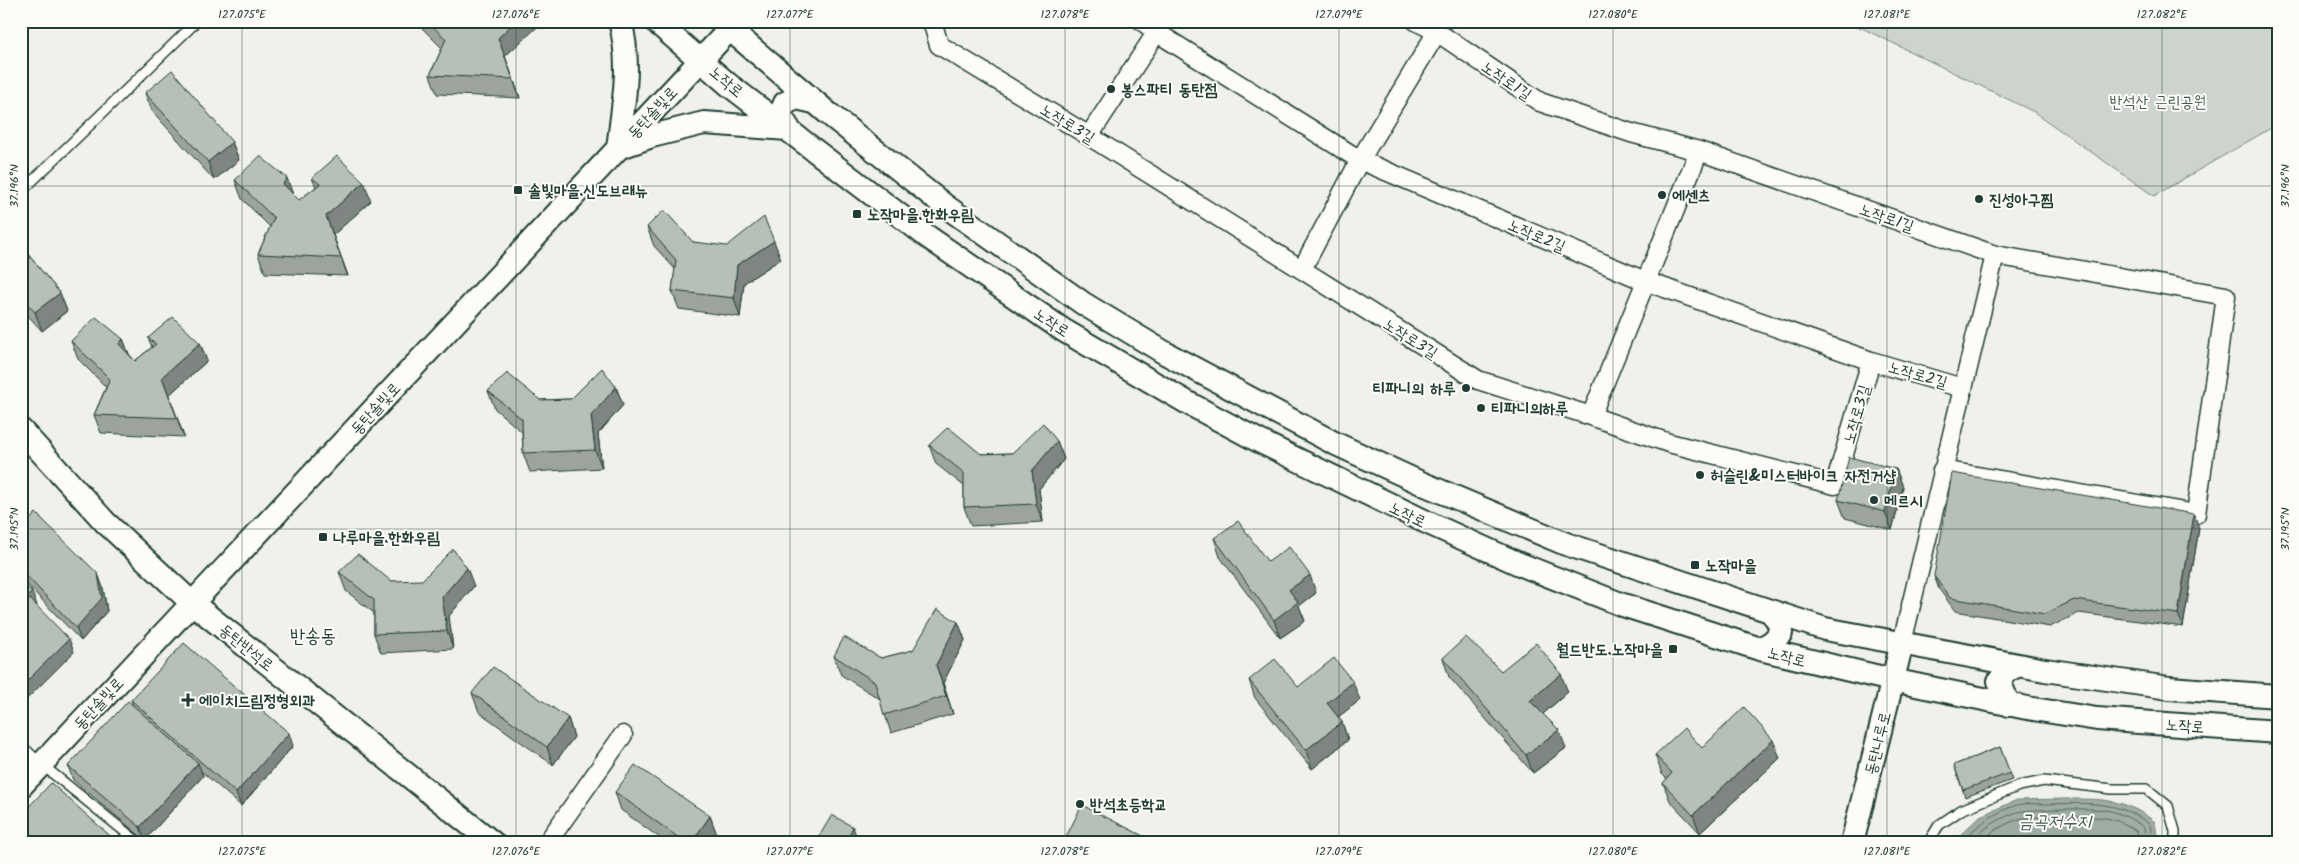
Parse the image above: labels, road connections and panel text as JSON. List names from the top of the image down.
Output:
{
  "streets": {
    "street": [
      "노작로1길",
      "노작로",
      "동탄솔빛로",
      "노작로3길",
      "노작로2길",
      "동탄반석로",
      "동탄나루로"
    ]
  },
  "crossings": [
    ["노작로", "동탄솔빛로"],
    ["노작로", "동탄나루로"],
    ["동탄솔빛로", "동탄반석로"],
    ["노작로3길", "노작로2길"]
  ],
  "districts": ["반송동"],
  "water": ["금곡저수지"],
  "parks": ["반석산 근린공원"],
  "places": {
    "other": [
      "봉스파티 동탄점",
      "에센츠",
      "진성아구찜",
      "티파니의 하루",
      "티파니의하루",
      "허슬린&미스터바이크 자전거샵",
      "메르시",
      "반석초등학교"
    ],
    "transit": [
      "솔빛마을.신도브래뉴",
      "노작마을.한화우림",
      "나루마을.한화우림",
      "노작마을",
      "월드반도.노작마을"
    ],
    "health": ["에이치드림정형외과"]
  },
  "coordinates": [
    "127.075°E",
    "127.076°E",
    "127.077°E",
    "127.078°E",
    "127.079°E",
    "127.080°E",
    "127.081°E",
    "127.082°E",
    "37.196°N",
    "37.195°N"
  ]
}
